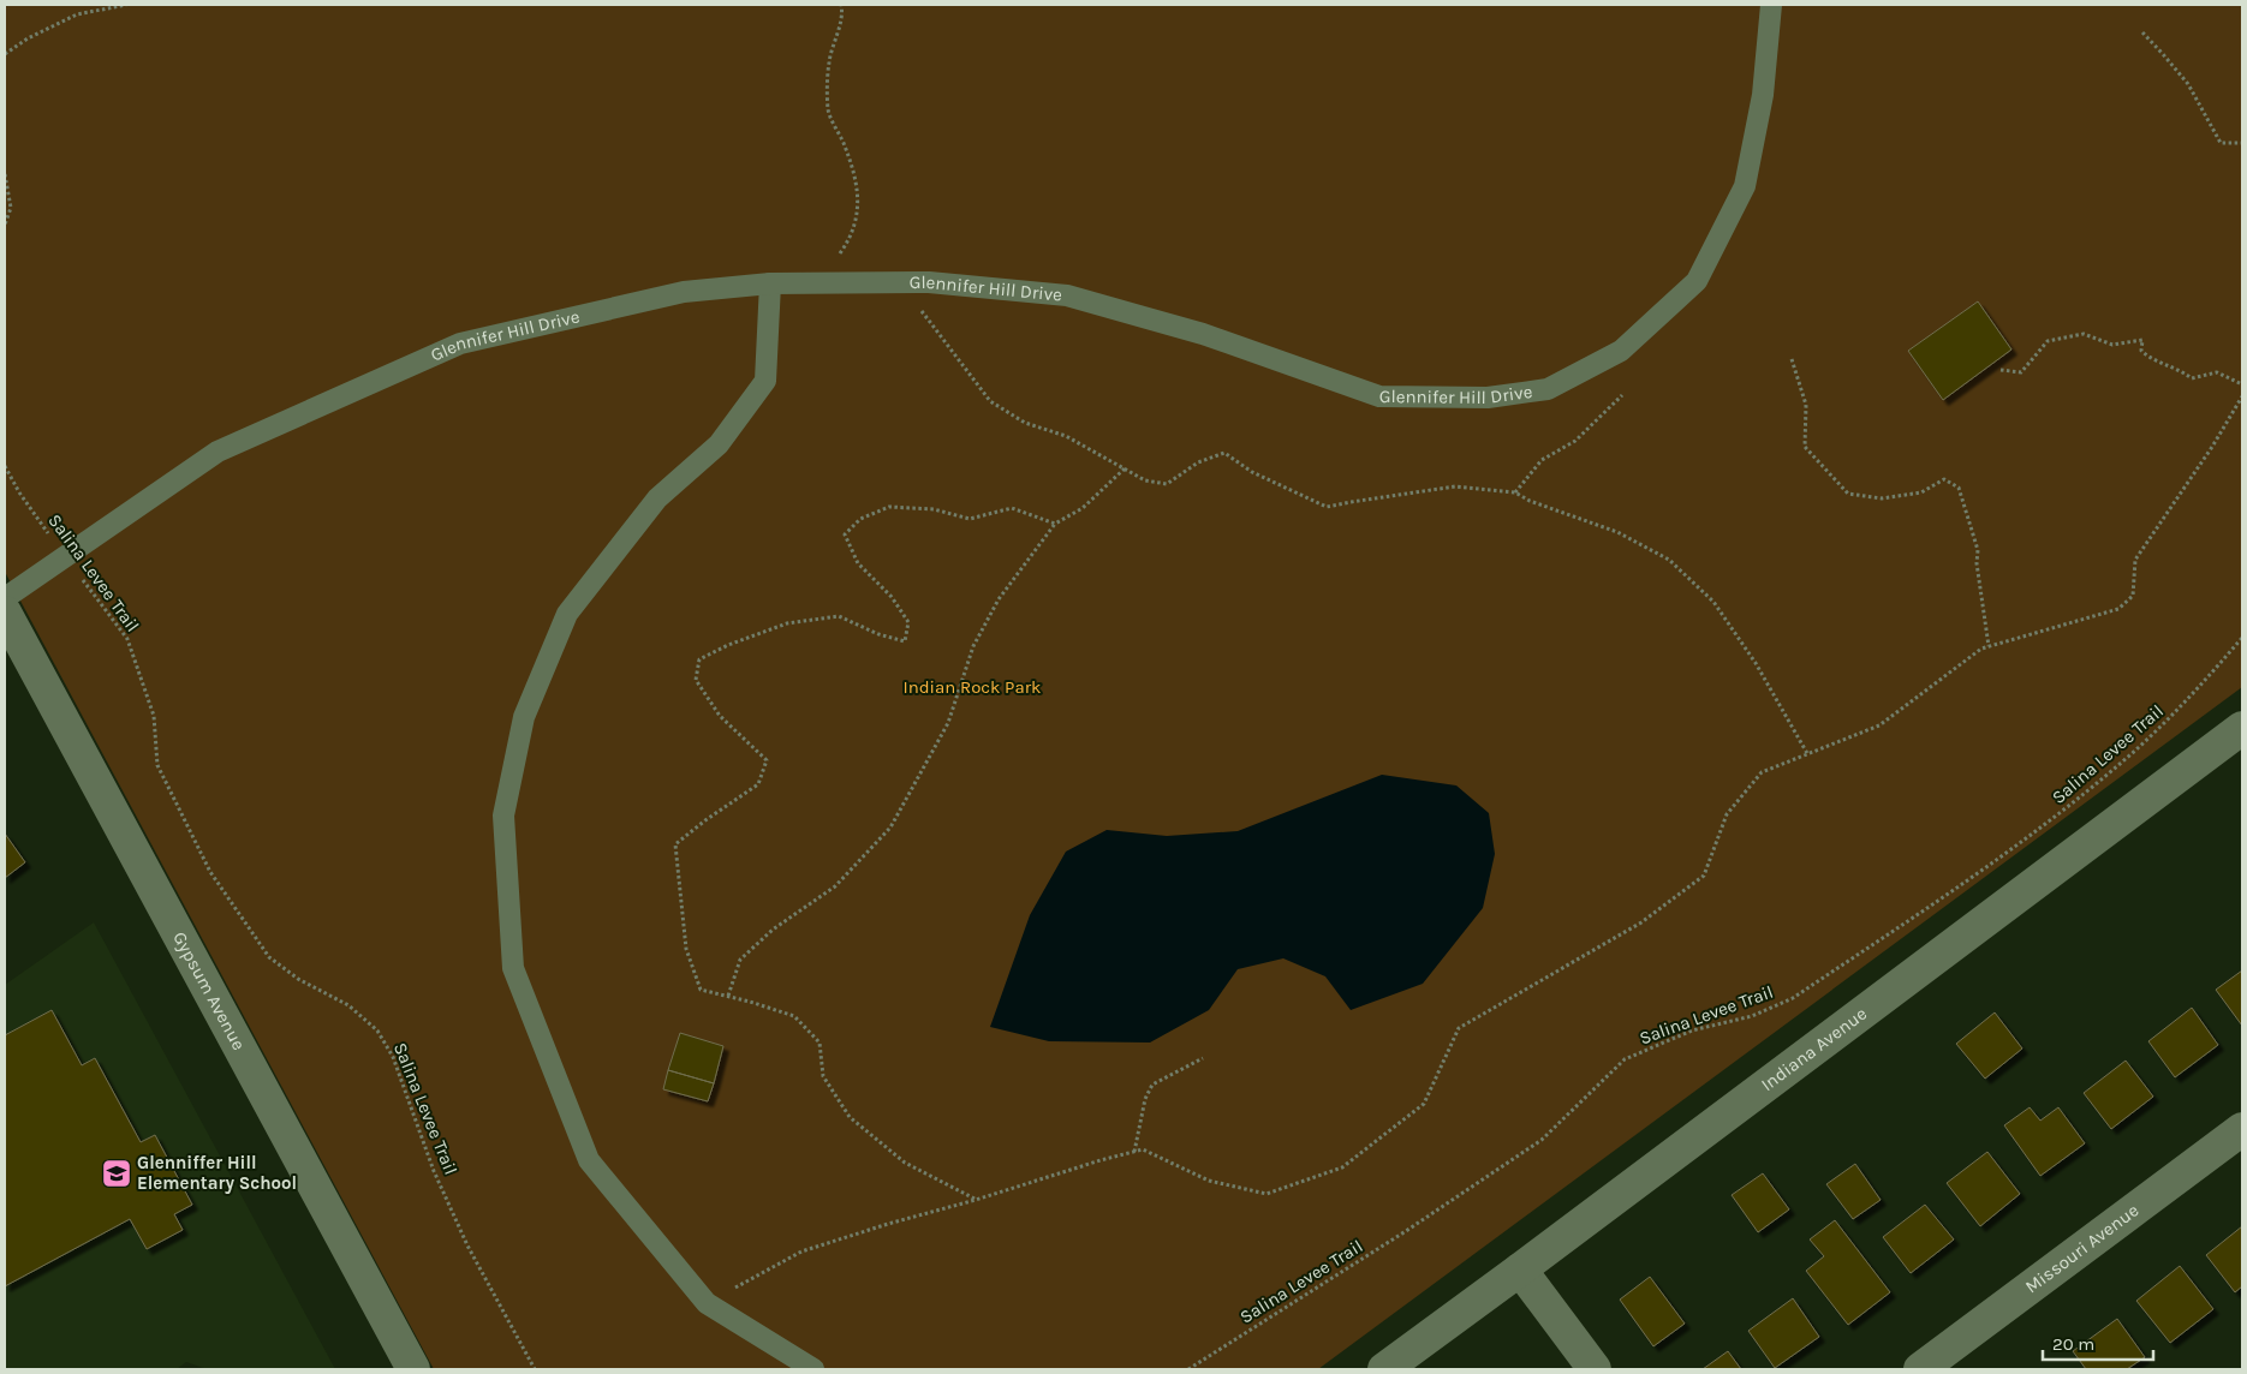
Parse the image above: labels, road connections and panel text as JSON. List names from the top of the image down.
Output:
{
  "streets": {
    "street": ["Gypsum Avenue", "Indiana Avenue", "Missouri Avenue"],
    "lane": ["Glennifer Hill Drive"],
    "path": ["Salina Levee Trail"]
  },
  "crossings": [
    ["Glennifer Hill Drive", "Salina Levee Trail"]
  ],
  "parks": ["Indian Rock Park"],
  "places": {
    "school or university": ["Glenniffer Hill Elementary School"]
  },
  "scale_bar": "20 m"
}
